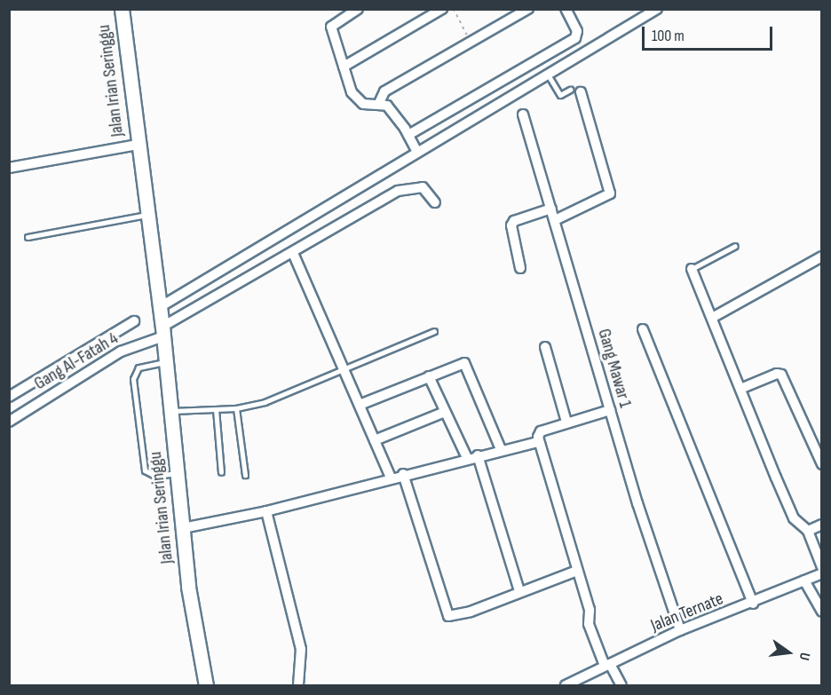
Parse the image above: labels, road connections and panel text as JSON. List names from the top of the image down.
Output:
{
  "streets": {
    "street": [
      "Jalan Irian Seringgu",
      "Gang Al-Fatah 4",
      "Gang Mawar 1",
      "Jalan Ternate"
    ]
  },
  "crossings": [
    ["Jalan Irian Seringgu", "Gang Al-Fatah 4"],
    ["Gang Mawar 1", "Jalan Ternate"]
  ],
  "scale_bar": "100 m",
  "north": "right"
}
